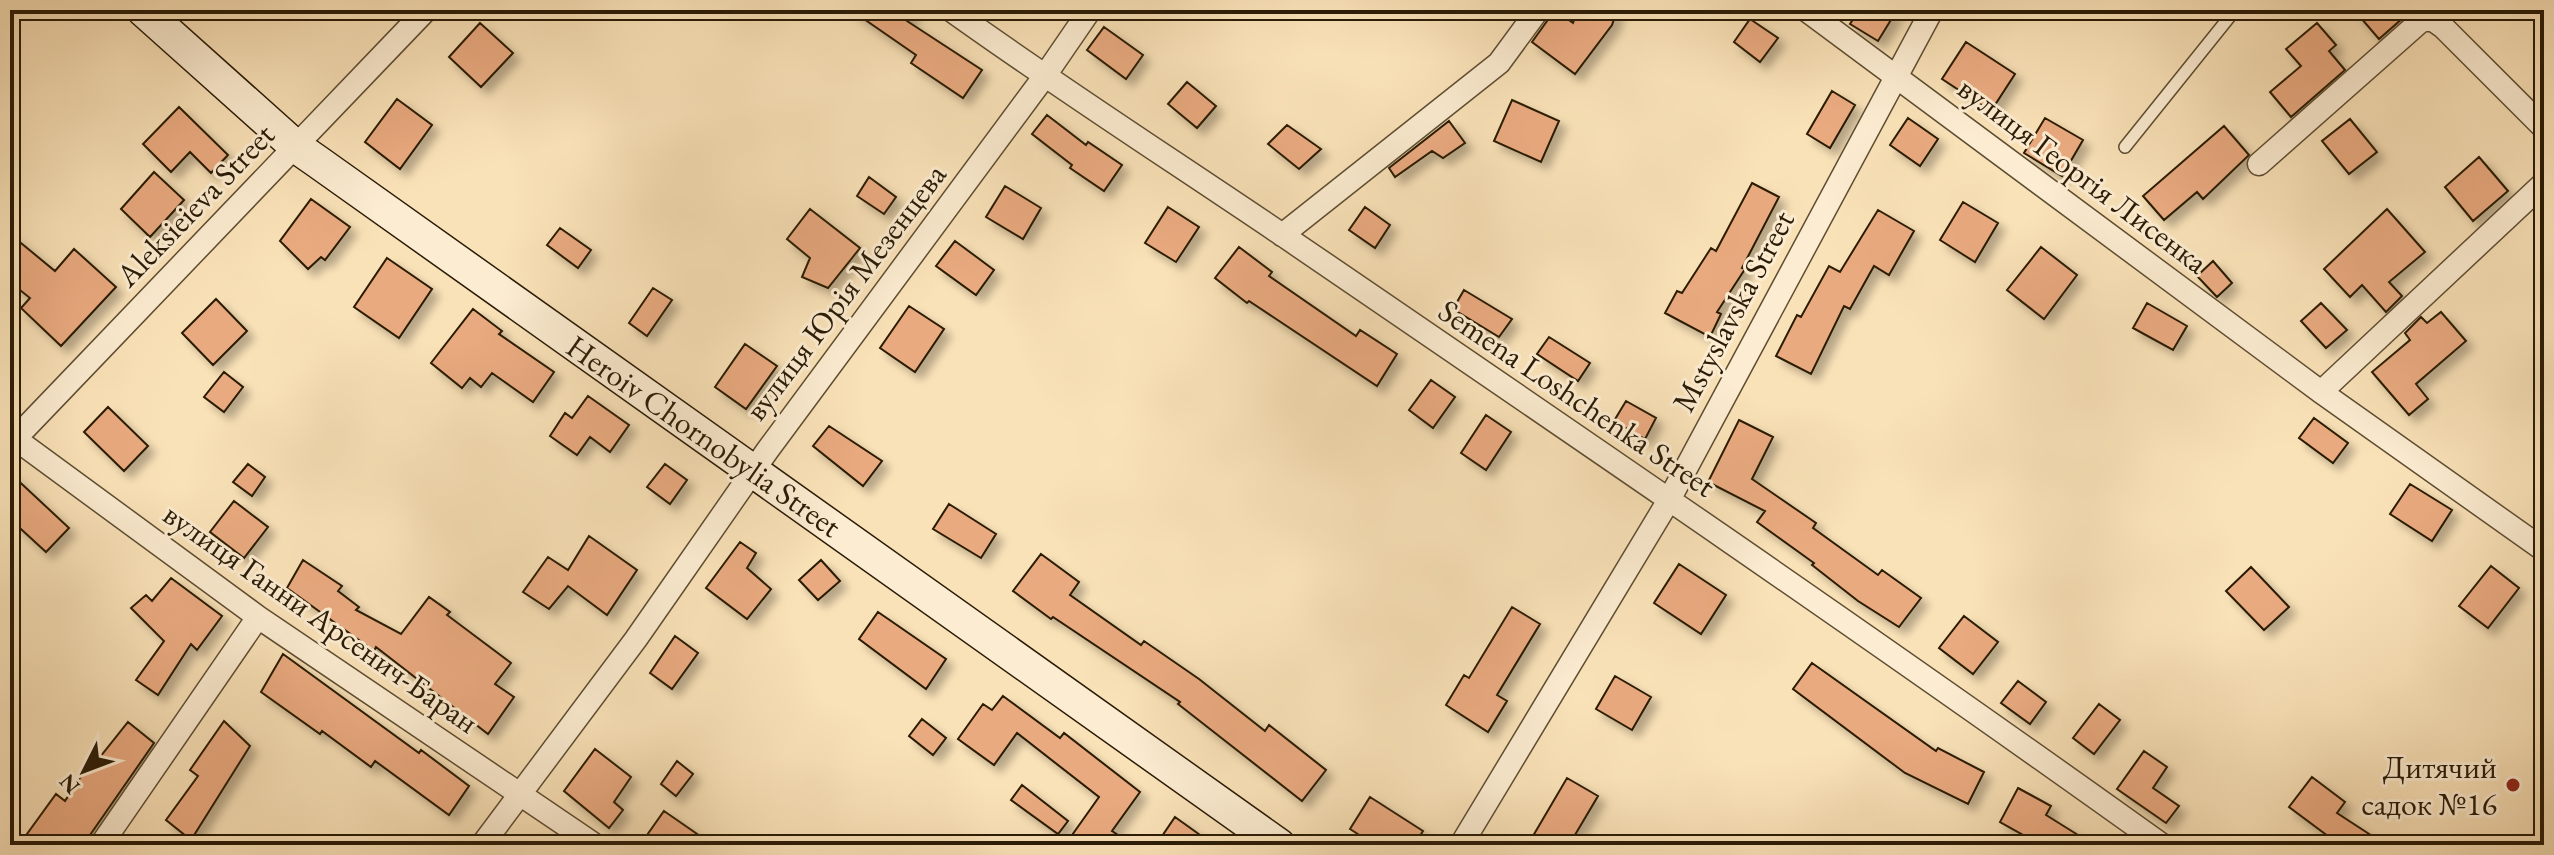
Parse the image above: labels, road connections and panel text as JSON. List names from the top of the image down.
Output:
{
  "streets": {
    "main road": ["Heroiv Chornobylia Street"],
    "street": [
      "вулиця Георгія Лисенка",
      "Aleksieieva Street",
      "вулиця Юрія Мезенцева",
      "Mstyslavska Street",
      "Semena Loshchenka Street",
      "вулиця Ганни Арсенич-Баран"
    ]
  },
  "crossings": [
    ["вулиця Георгія Лисенка", "Mstyslavska Street"],
    ["Aleksieieva Street", "Heroiv Chornobylia Street"],
    ["Aleksieieva Street", "вулиця Ганни Арсенич-Баран"],
    ["вулиця Юрія Мезенцева", "Semena Loshchenka Street"],
    ["вулиця Юрія Мезенцева", "Heroiv Chornobylia Street"],
    ["вулиця Юрія Мезенцева", "вулиця Ганни Арсенич-Баран"],
    ["Mstyslavska Street", "Semena Loshchenka Street"]
  ],
  "places": ["Дитячий садок №16"],
  "north": "bottom left"
}
